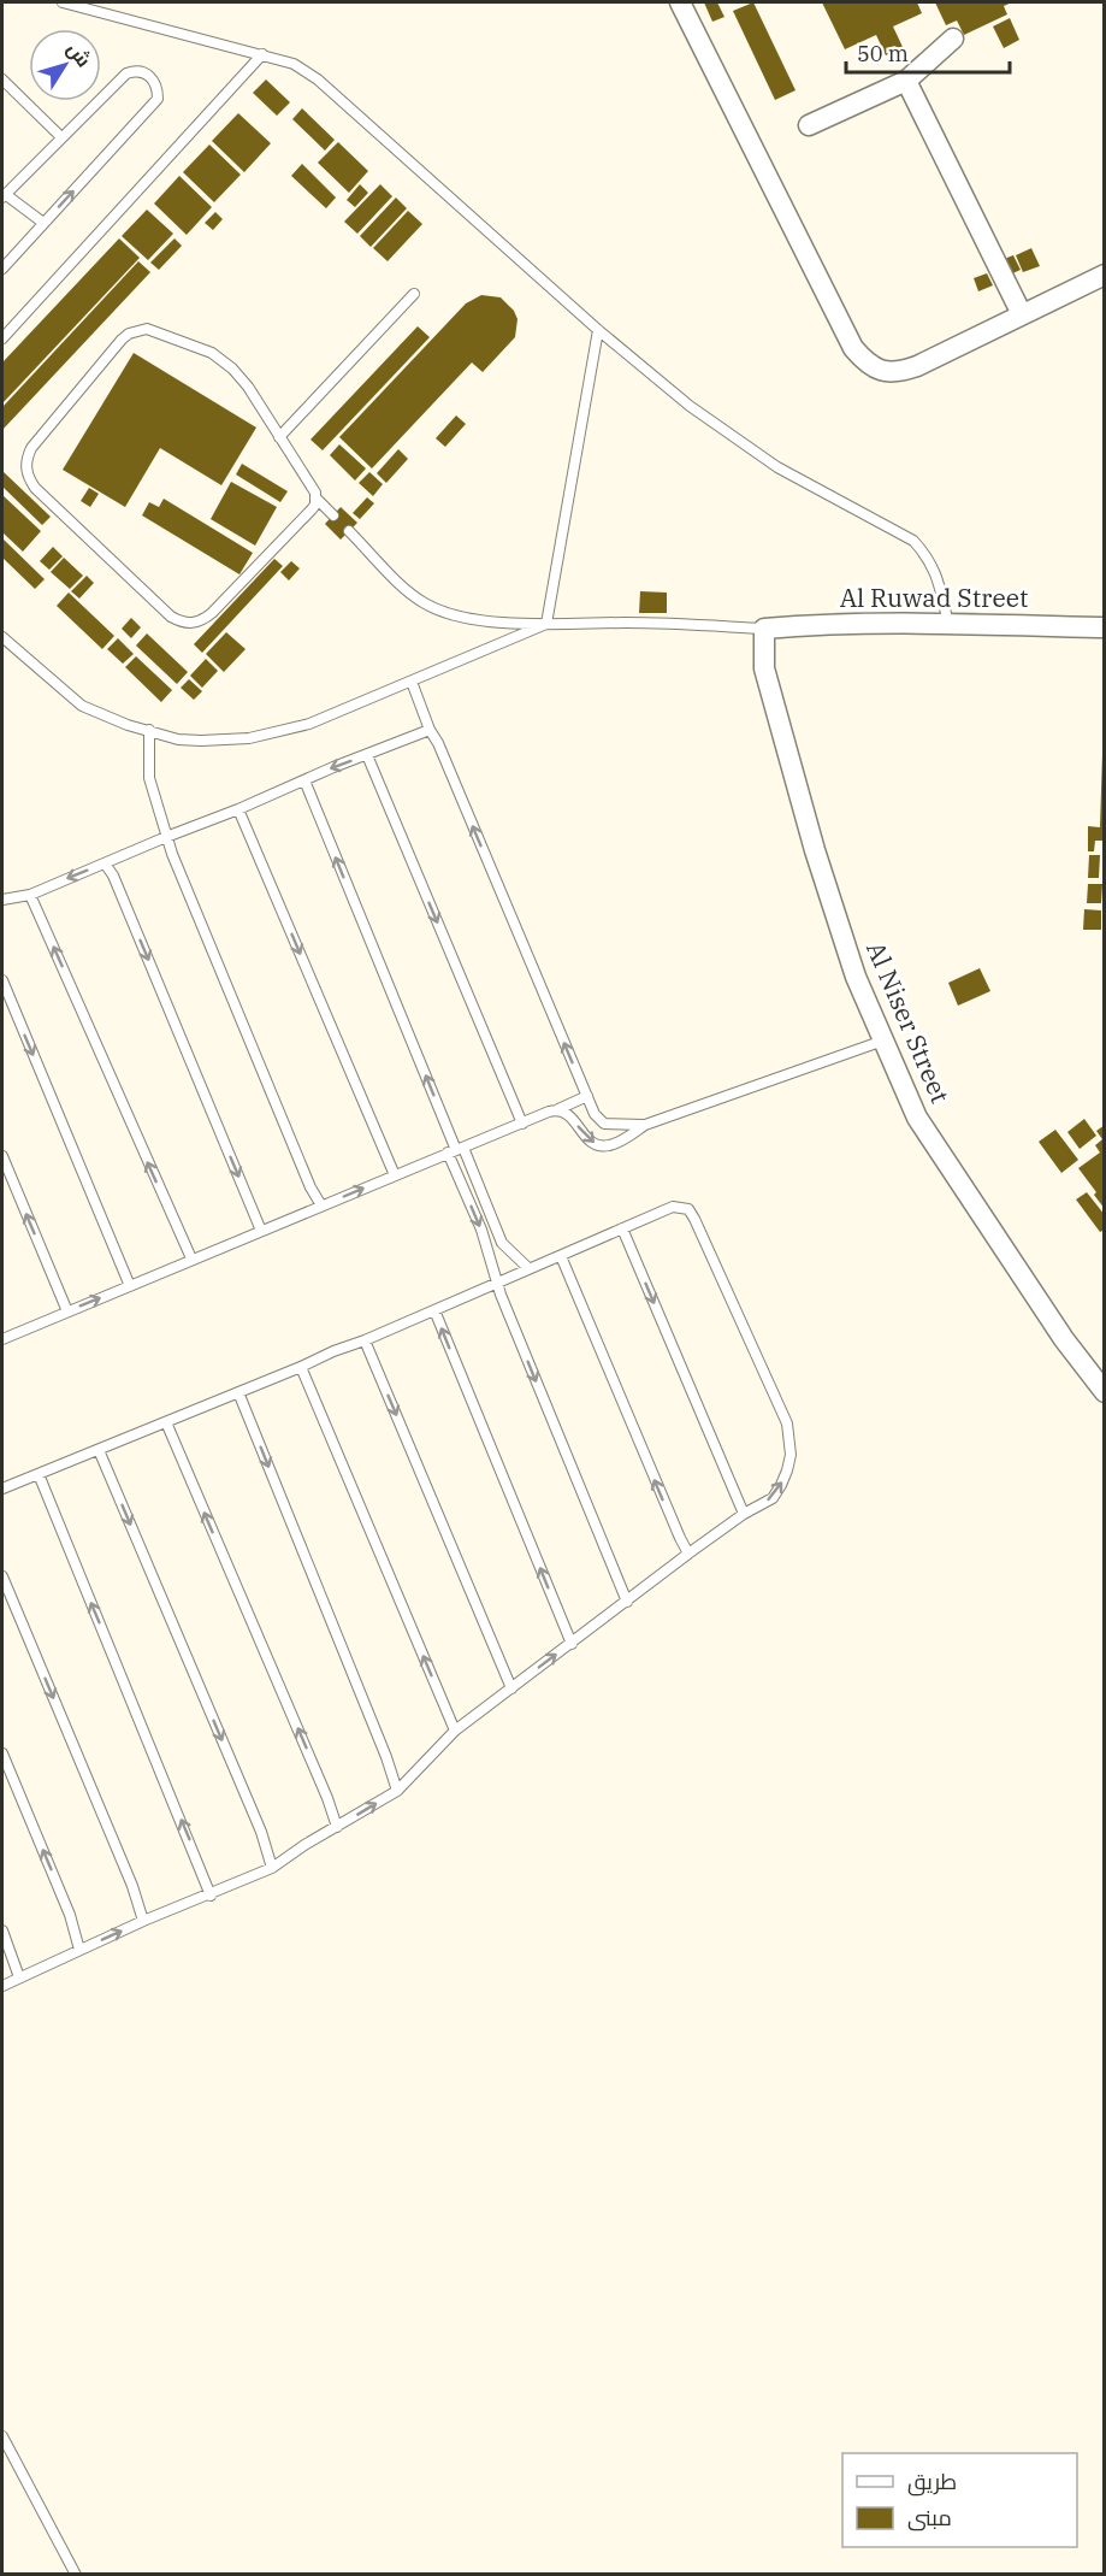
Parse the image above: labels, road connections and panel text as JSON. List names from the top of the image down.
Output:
{
  "streets": {
    "street": ["Al Ruwad Street", "Al Niser Street"]
  },
  "crossings": [
    ["Al Ruwad Street", "Al Niser Street"]
  ],
  "legend": ["طريق", "مبنى"],
  "scale_bar": "50 m",
  "north": "top right"
}
